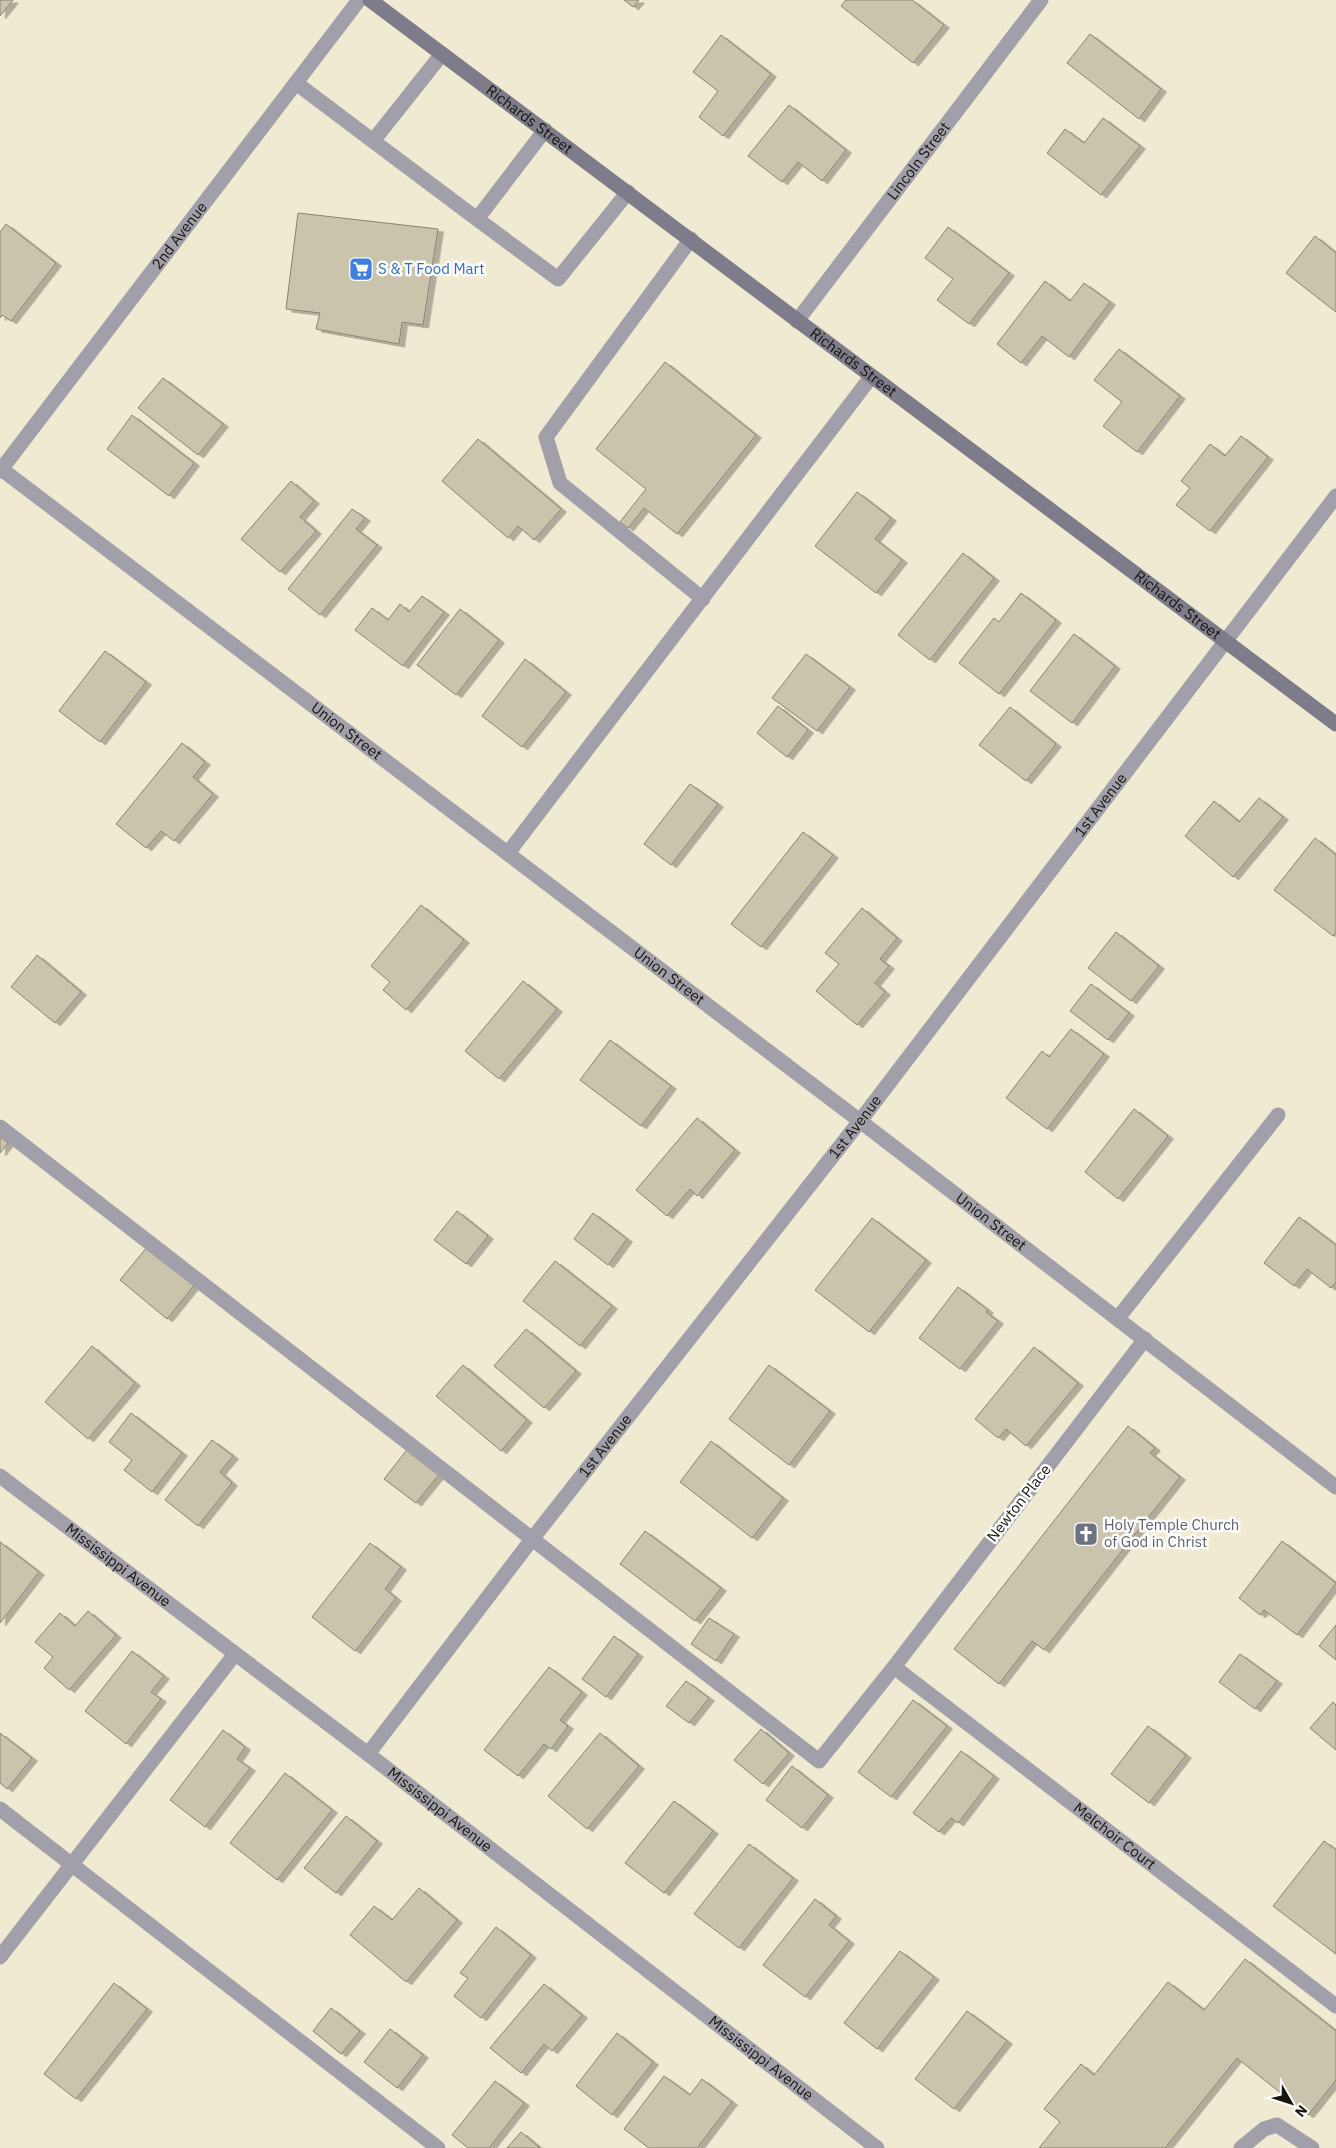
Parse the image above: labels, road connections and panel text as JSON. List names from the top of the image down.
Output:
{
  "streets": {
    "street": [
      "Richards Street",
      "Lincoln Street",
      "2nd Avenue",
      "Union Street",
      "1st Avenue",
      "Newton Place",
      "Mississippi Avenue",
      "Melchoir Court"
    ]
  },
  "crossings": [
    ["Richards Street", "Lincoln Street"],
    ["Richards Street", "1st Avenue"],
    ["2nd Avenue", "Union Street"],
    ["Union Street", "1st Avenue"],
    ["Union Street", "Newton Place"],
    ["1st Avenue", "Newton Place"],
    ["1st Avenue", "Mississippi Avenue"],
    ["Newton Place", "Melchoir Court"]
  ],
  "places": {
    "supermarket": ["S & T Food Mart"],
    "church": ["Holy Temple Church of God in Christ"]
  },
  "north": "bottom right"
}
